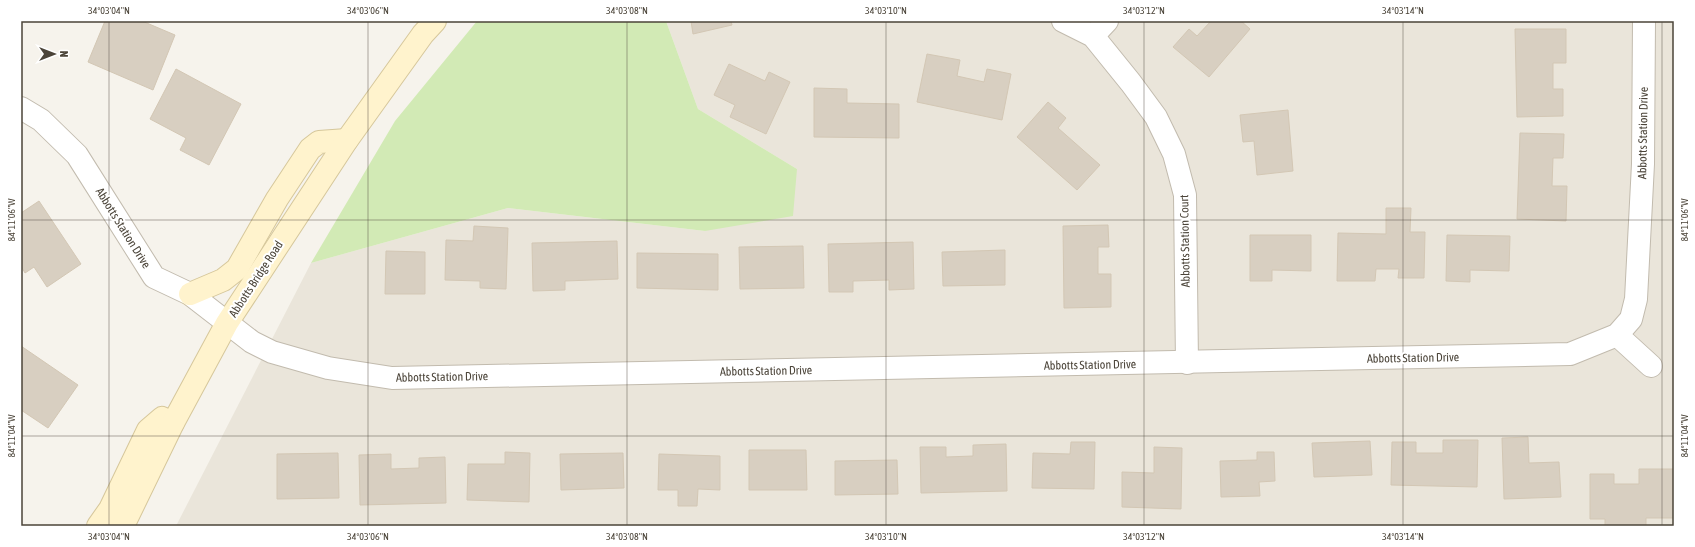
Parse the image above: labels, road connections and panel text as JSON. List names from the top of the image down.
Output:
{
  "streets": {
    "main road": ["Abbotts Bridge Road"],
    "street": ["Abbotts Station Drive", "Abbotts Station Court"]
  },
  "crossings": [
    ["Abbotts Station Drive", "Abbotts Station Court"],
    ["Abbotts Station Drive", "Abbotts Bridge Road"]
  ],
  "north": "right",
  "coordinates": [
    "34°03'04\"N",
    "34°03'06\"N",
    "34°03'08\"N",
    "34°03'10\"N",
    "34°03'12\"N",
    "34°03'14\"N",
    "84°11'06\"W",
    "84°11'04\"W"
  ]
}
